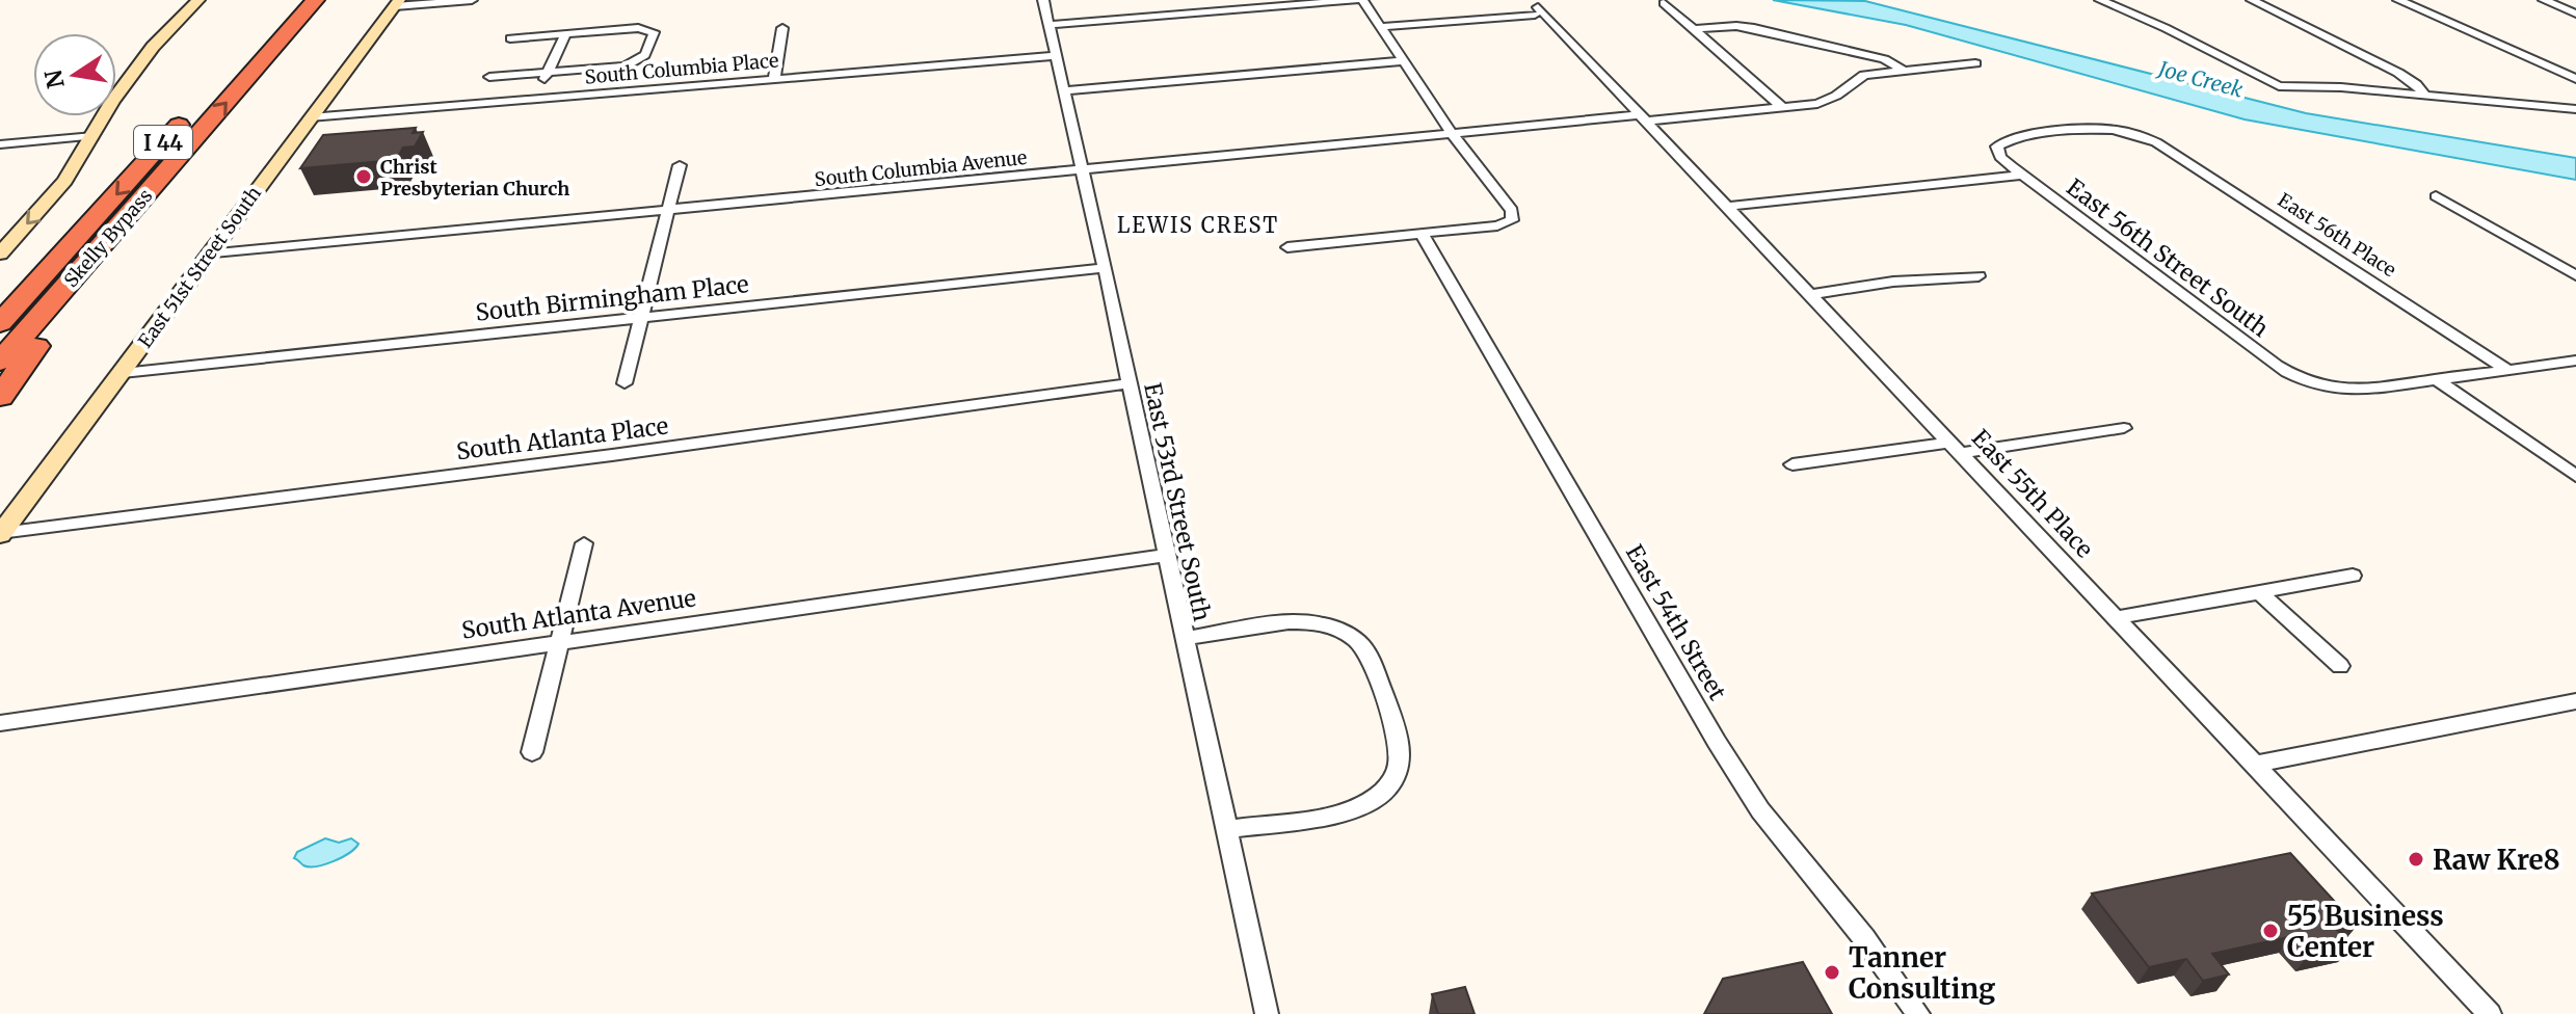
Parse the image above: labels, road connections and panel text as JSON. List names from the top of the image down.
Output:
{
  "streets": {
    "highway": ["I 44", "Skelly Bypass"],
    "main road": ["East 51st Street South"],
    "street": [
      "South Columbia Place",
      "South Columbia Avenue",
      "East 56th Place",
      "East 56th Street South",
      "South Birmingham Place",
      "South Atlanta Place",
      "East 55th Place",
      "East 53rd Street South",
      "South Atlanta Avenue",
      "East 54th Street"
    ]
  },
  "crossings": [
    ["South Columbia Place", "East 51st Street South"],
    ["South Columbia Place", "East 53rd Street South"],
    ["South Columbia Avenue", "East 51st Street South"],
    ["South Columbia Avenue", "East 55th Place"],
    ["South Columbia Avenue", "East 53rd Street South"],
    ["East 56th Place", "East 56th Street South"],
    ["East 51st Street South", "South Birmingham Place"],
    ["East 51st Street South", "South Atlanta Place"],
    ["South Birmingham Place", "East 53rd Street South"],
    ["South Atlanta Place", "East 53rd Street South"],
    ["East 53rd Street South", "South Atlanta Avenue"]
  ],
  "districts": ["LEWIS CREST"],
  "water": ["Joe Creek"],
  "places": [
    "Christ Presbyterian Church",
    "Raw Kre8",
    "55 Business Center",
    "Tanner Consulting"
  ],
  "north": "left"
}
